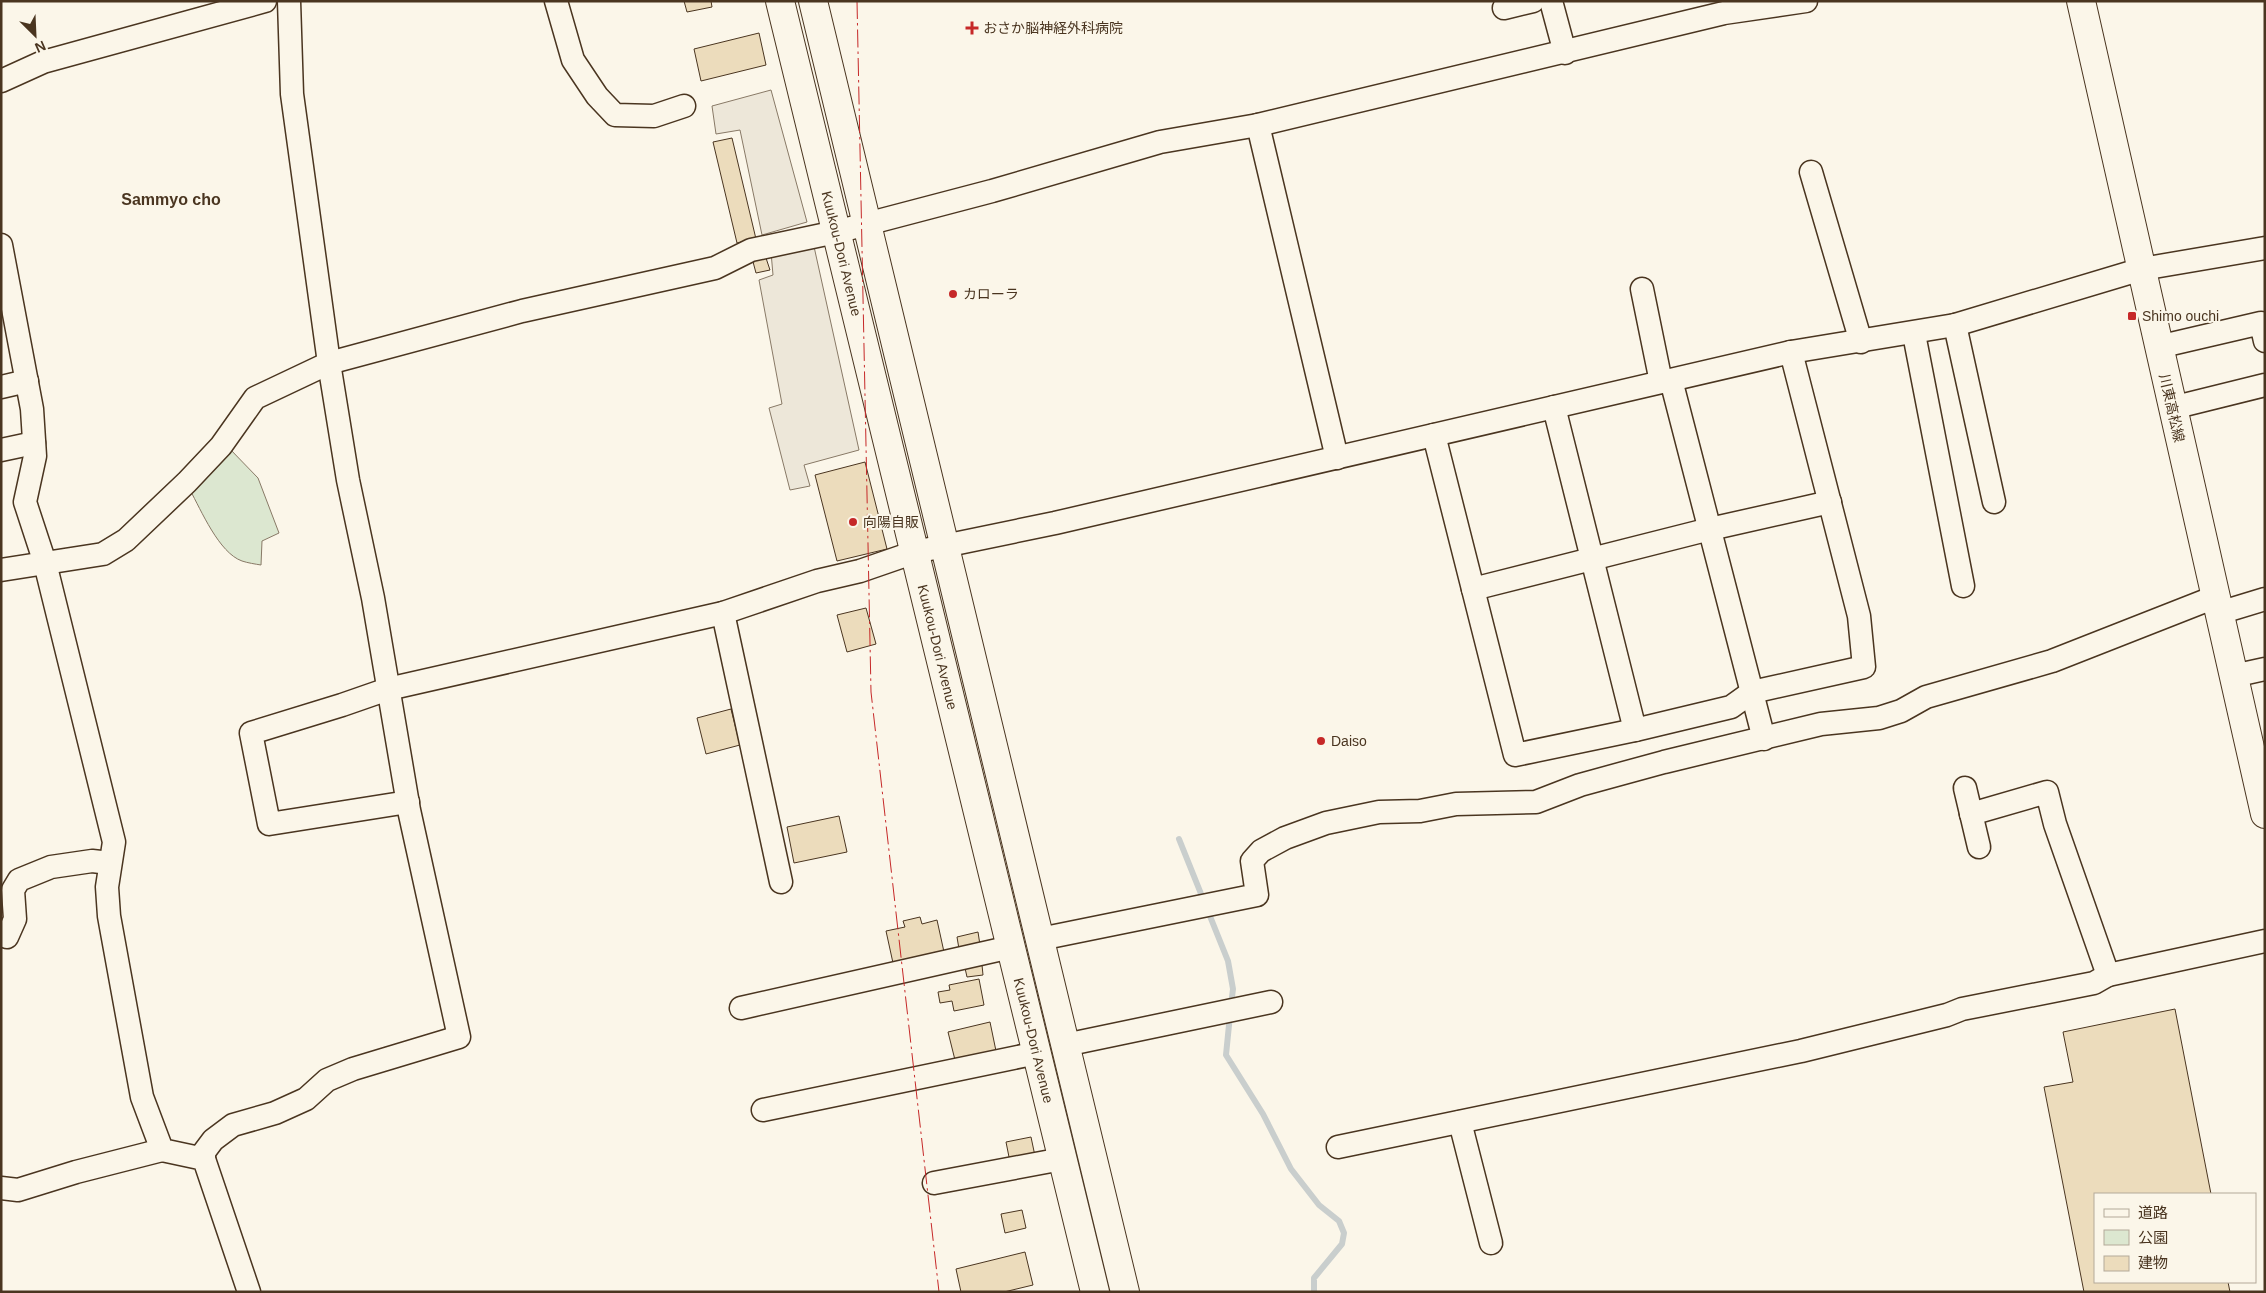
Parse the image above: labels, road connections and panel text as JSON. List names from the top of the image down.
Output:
{
  "streets": {
    "main road": ["Kuukou-Dori Avenue", "川東高松線"]
  },
  "districts": ["Sammyo cho"],
  "places": {
    "health": ["おさか脳神経外科病院"],
    "other": ["カローラ", "向陽自販", "Daiso"],
    "transit": ["Shimo ouchi"]
  },
  "legend": ["道路", "公園", "建物"],
  "north": "bottom right"
}
